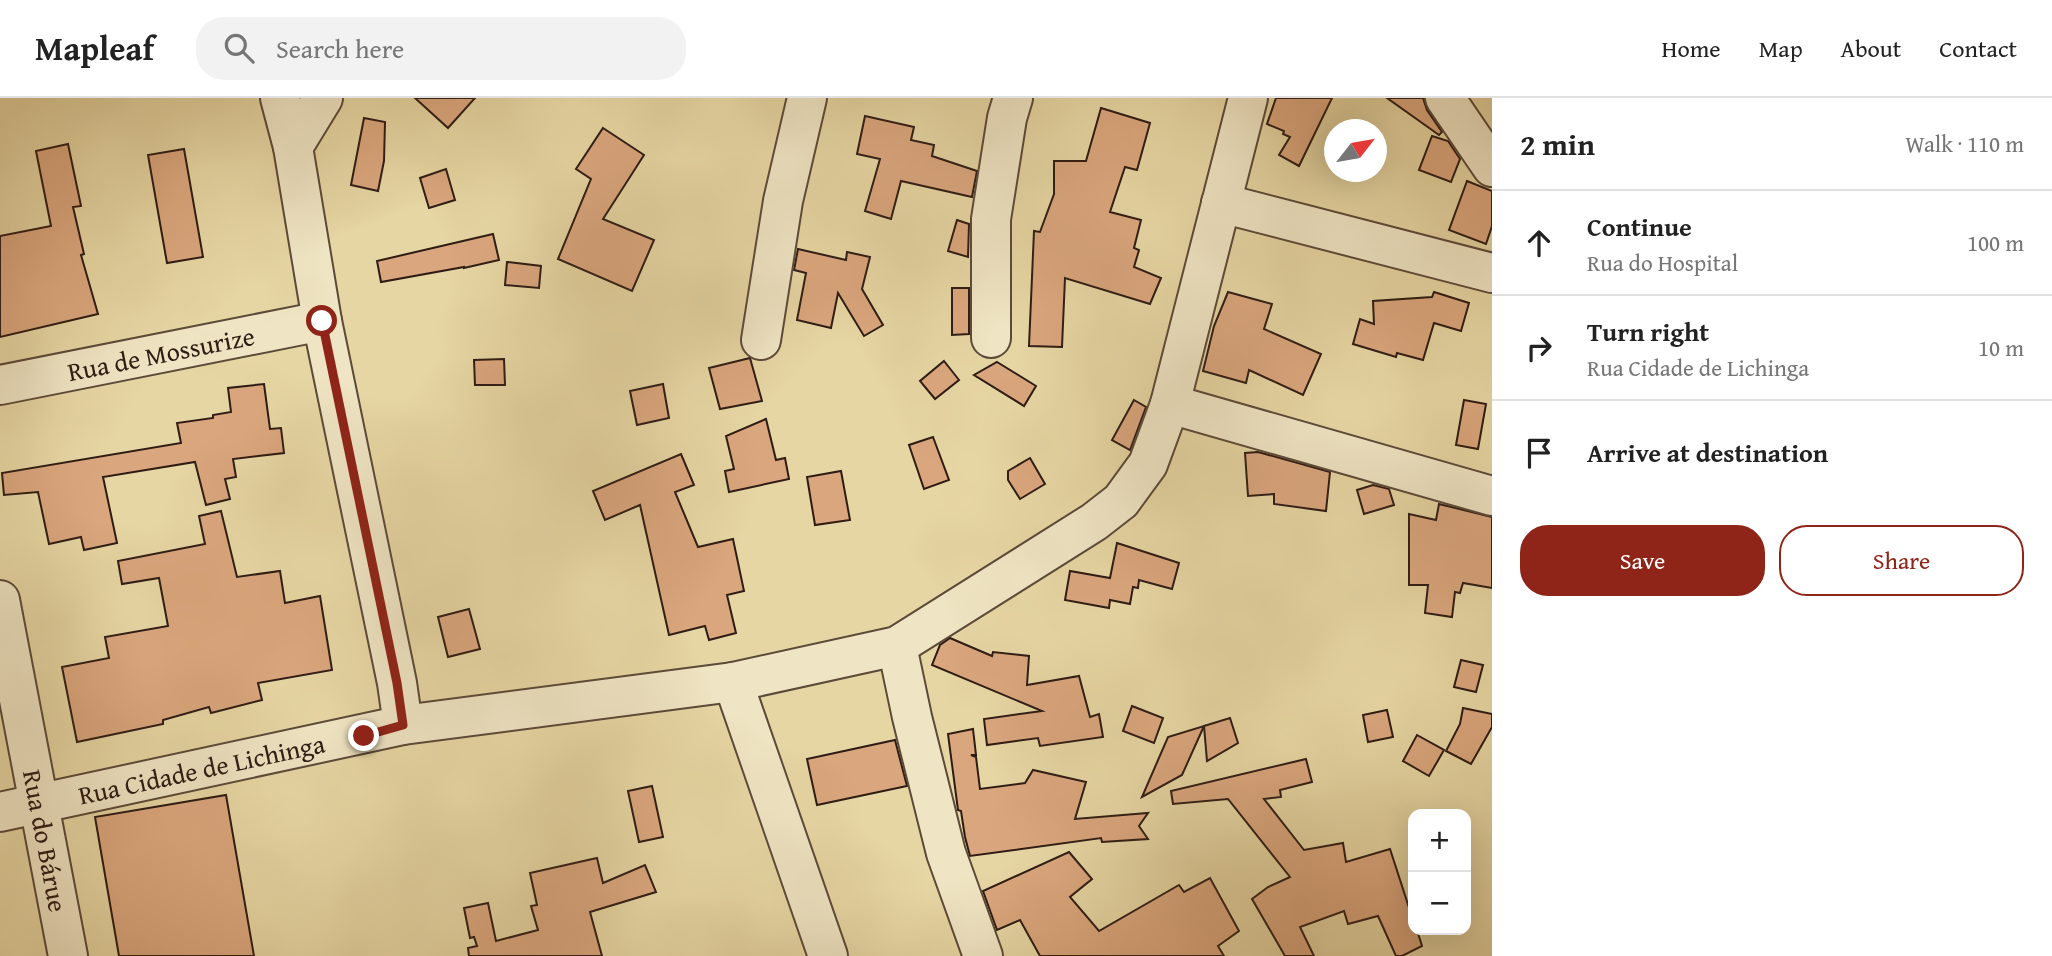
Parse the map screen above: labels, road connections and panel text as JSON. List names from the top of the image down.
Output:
{
  "streets": {
    "street": ["Rua de Mossurize", "Rua Cidade de Lichinga", "Rua do Bárue"]
  },
  "crossings": [
    ["Rua Cidade de Lichinga", "Rua do Bárue"]
  ],
  "north": "top right",
  "page": {
    "header": "Mapleaf",
    "search": "Search here",
    "nav": [
      "Home",
      "Map",
      "About",
      "Contact"
    ],
    "heading": ["2 min", "Walk · 110 m"],
    "list": [
      ["Continue", "Rua do Hospital", "100 m"],
      ["Turn right", "Rua Cidade de Lichinga", "10 m"],
      "Arrive at destination"
    ],
    "buttons": ["Save", "Share"],
    "map_buttons": ["+", "−"]
  }
}
